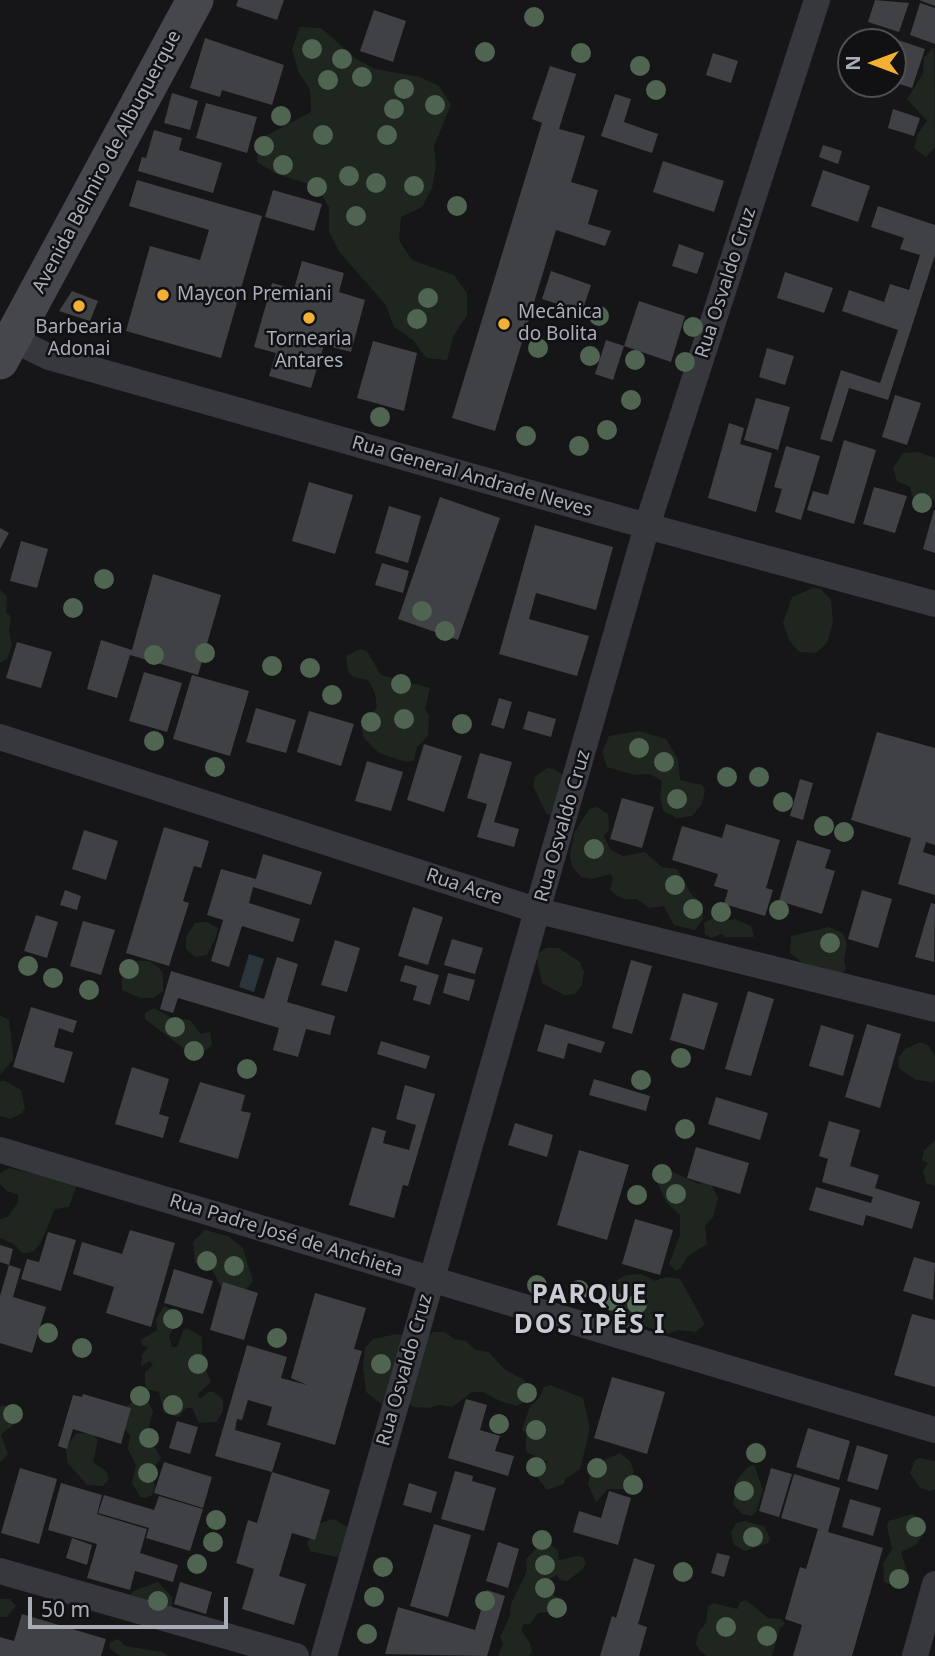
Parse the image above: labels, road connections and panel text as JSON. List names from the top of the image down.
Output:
{
  "streets": {
    "main road": ["Avenida Belmiro de Albuquerque"],
    "street": [
      "Rua Osvaldo Cruz",
      "Rua General Andrade Neves",
      "Rua Acre",
      "Rua Padre José de Anchieta"
    ]
  },
  "crossings": [
    ["Avenida Belmiro de Albuquerque", "Rua General Andrade Neves"],
    ["Rua Osvaldo Cruz", "Rua General Andrade Neves"],
    ["Rua Osvaldo Cruz", "Rua Acre"],
    ["Rua Osvaldo Cruz", "Rua Padre José de Anchieta"]
  ],
  "districts": ["PARQUE DOS IPÊS I"],
  "places": [
    "Maycon Premiani",
    "Barbearia Adonai",
    "Tornearia Antares",
    "Mecânica do Bolita"
  ],
  "scale_bar": "50 m",
  "north": "left"
}
